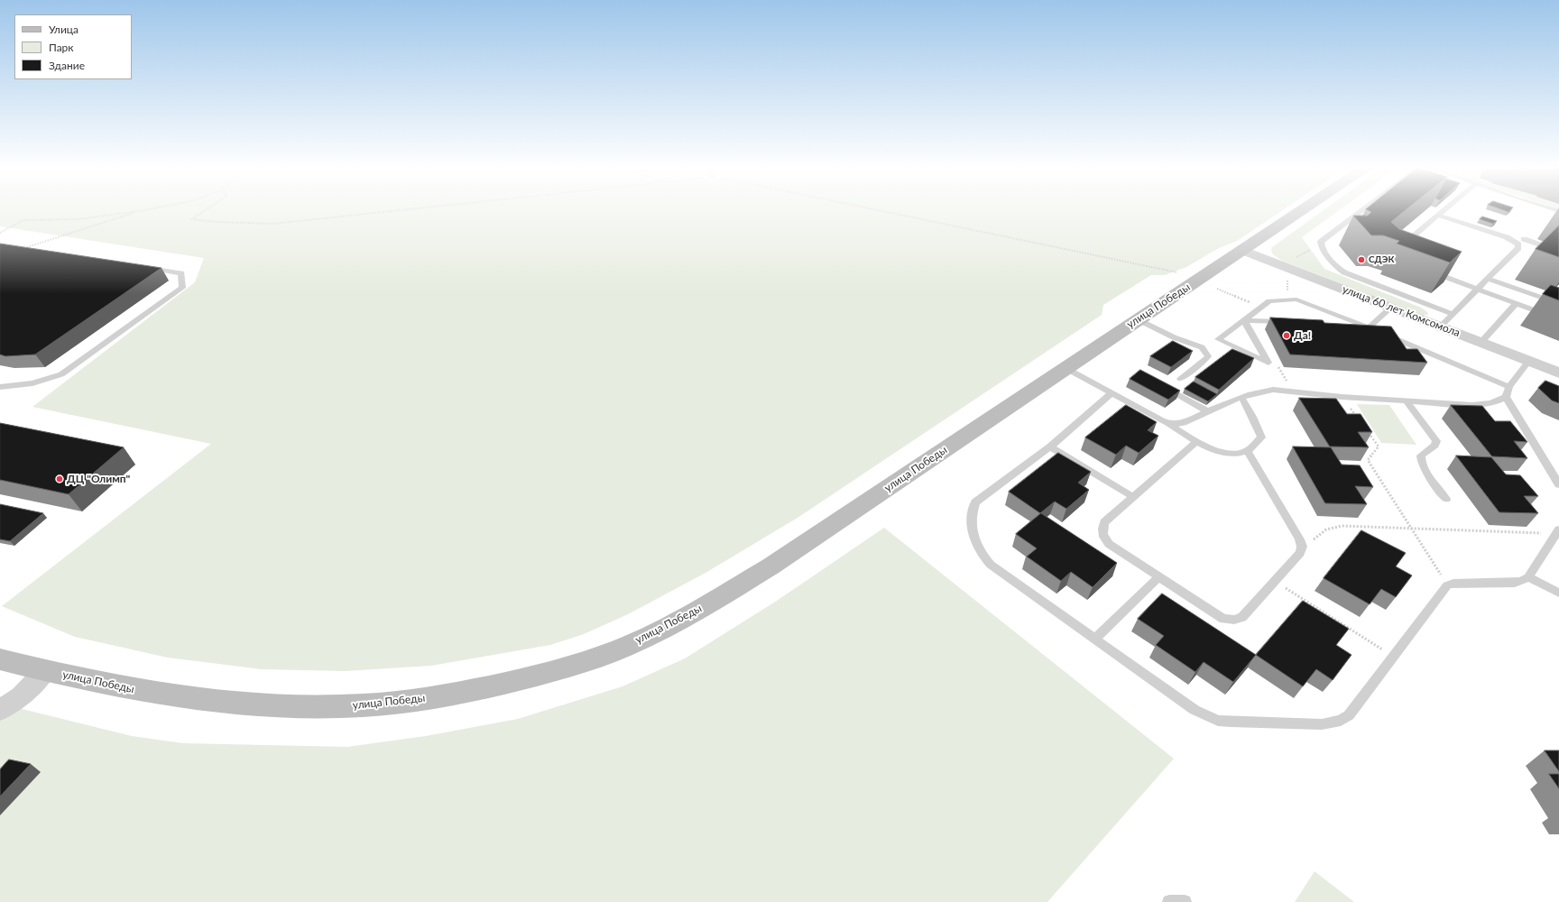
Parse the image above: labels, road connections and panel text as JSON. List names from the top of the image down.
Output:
{
  "streets": {
    "street": ["улица Победы", "улица 60 лет Комсомола"]
  },
  "crossings": [
    ["улица Победы", "улица 60 лет Комсомола"]
  ],
  "places": ["СДЭК", "Да!", "ДЦ \"Олимп\""],
  "legend": ["Улица", "Парк", "Здание"]
}
